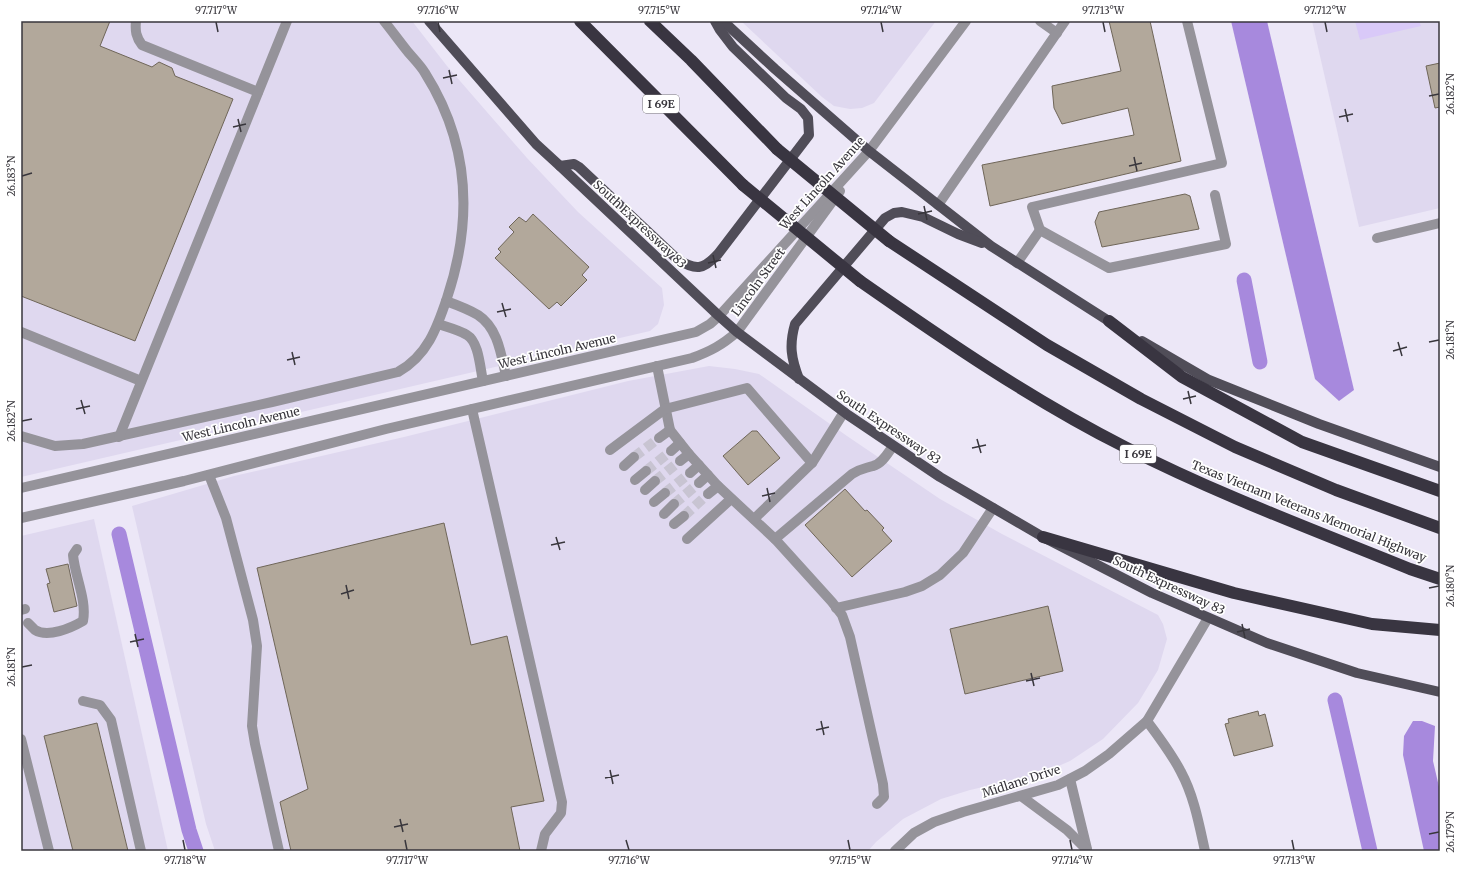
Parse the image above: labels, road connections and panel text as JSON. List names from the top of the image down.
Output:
{
  "streets": {
    "highway": ["I 69E", "Texas Vietnam Veterans Memorial Highway"],
    "main road": ["South Expressway 83"],
    "street": ["West Lincoln Avenue", "Lincoln Street", "Midlane Drive"]
  },
  "crossings": [
    ["West Lincoln Avenue", "South Expressway 83"],
    ["West Lincoln Avenue", "Lincoln Street"],
    ["South Expressway 83", "Lincoln Street"],
    ["South Expressway 83", "Midlane Drive"]
  ],
  "coordinates": [
    "97.717°W",
    "97.716°W",
    "97.715°W",
    "97.714°W",
    "97.713°W",
    "97.712°W",
    "26.182°N",
    "26.183°N",
    "26.181°N",
    "26.180°N",
    "26.179°N",
    "97.718°W"
  ]
}
